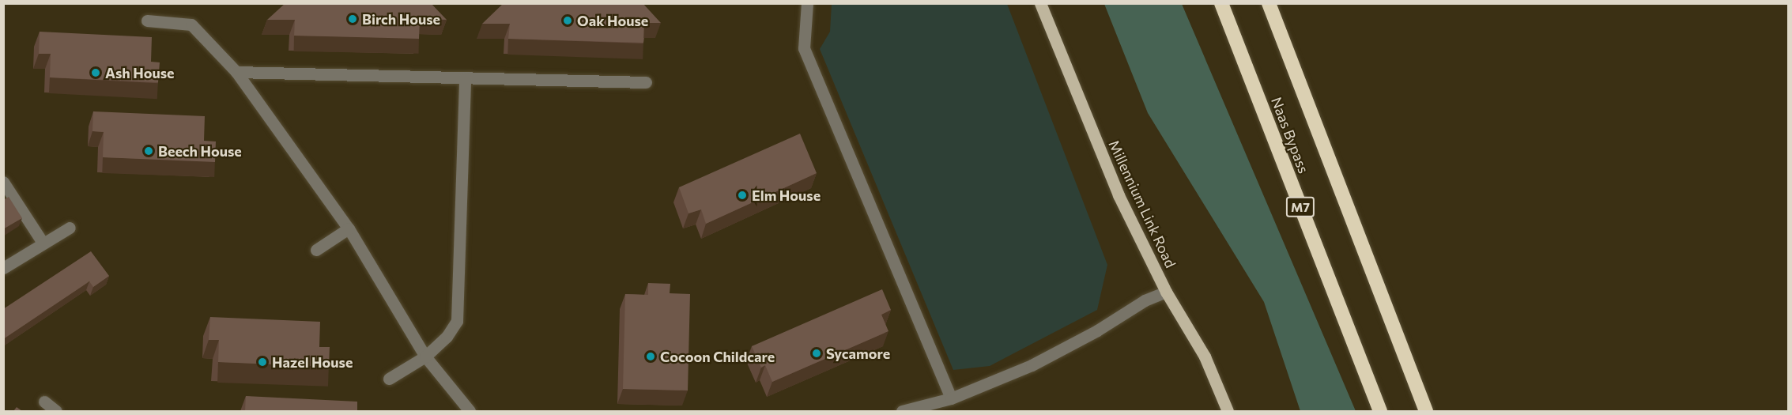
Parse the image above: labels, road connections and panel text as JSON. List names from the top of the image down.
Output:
{
  "streets": {
    "highway": ["Naas Bypass", "M7"],
    "main road": ["Millennium Link Road"]
  },
  "places": [
    "Birch House",
    "Oak House",
    "Ash House",
    "Beech House",
    "Elm House",
    "Sycamore",
    "Cocoon Childcare",
    "Hazel House"
  ]
}
